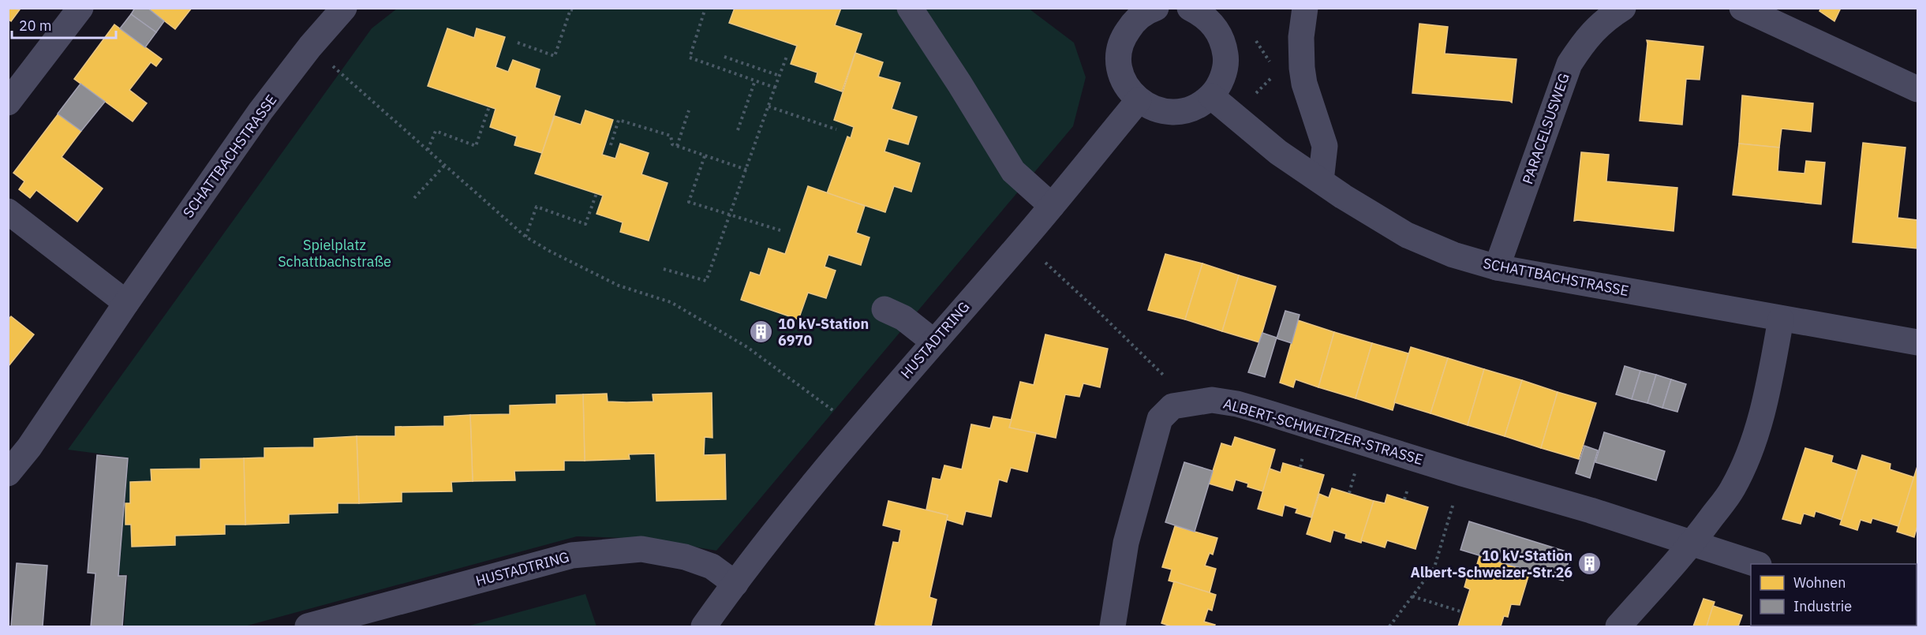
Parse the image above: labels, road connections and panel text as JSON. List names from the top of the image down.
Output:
{
  "streets": {
    "street": [
      "PARACELSUSWEG",
      "SCHATTBACHSTRASSE",
      "HUSTADTRING",
      "ALBERT-SCHWEITZER-STRASSE"
    ]
  },
  "crossings": [
    ["PARACELSUSWEG", "SCHATTBACHSTRASSE"]
  ],
  "parks": ["Spielplatz Schattbachstraße"],
  "places": {
    "building": ["10 kV-Station 6970", "10 kV-Station Albert-Schweizer-Str.26"]
  },
  "legend": ["Wohnen", "Industrie"],
  "scale_bar": "20 m"
}
